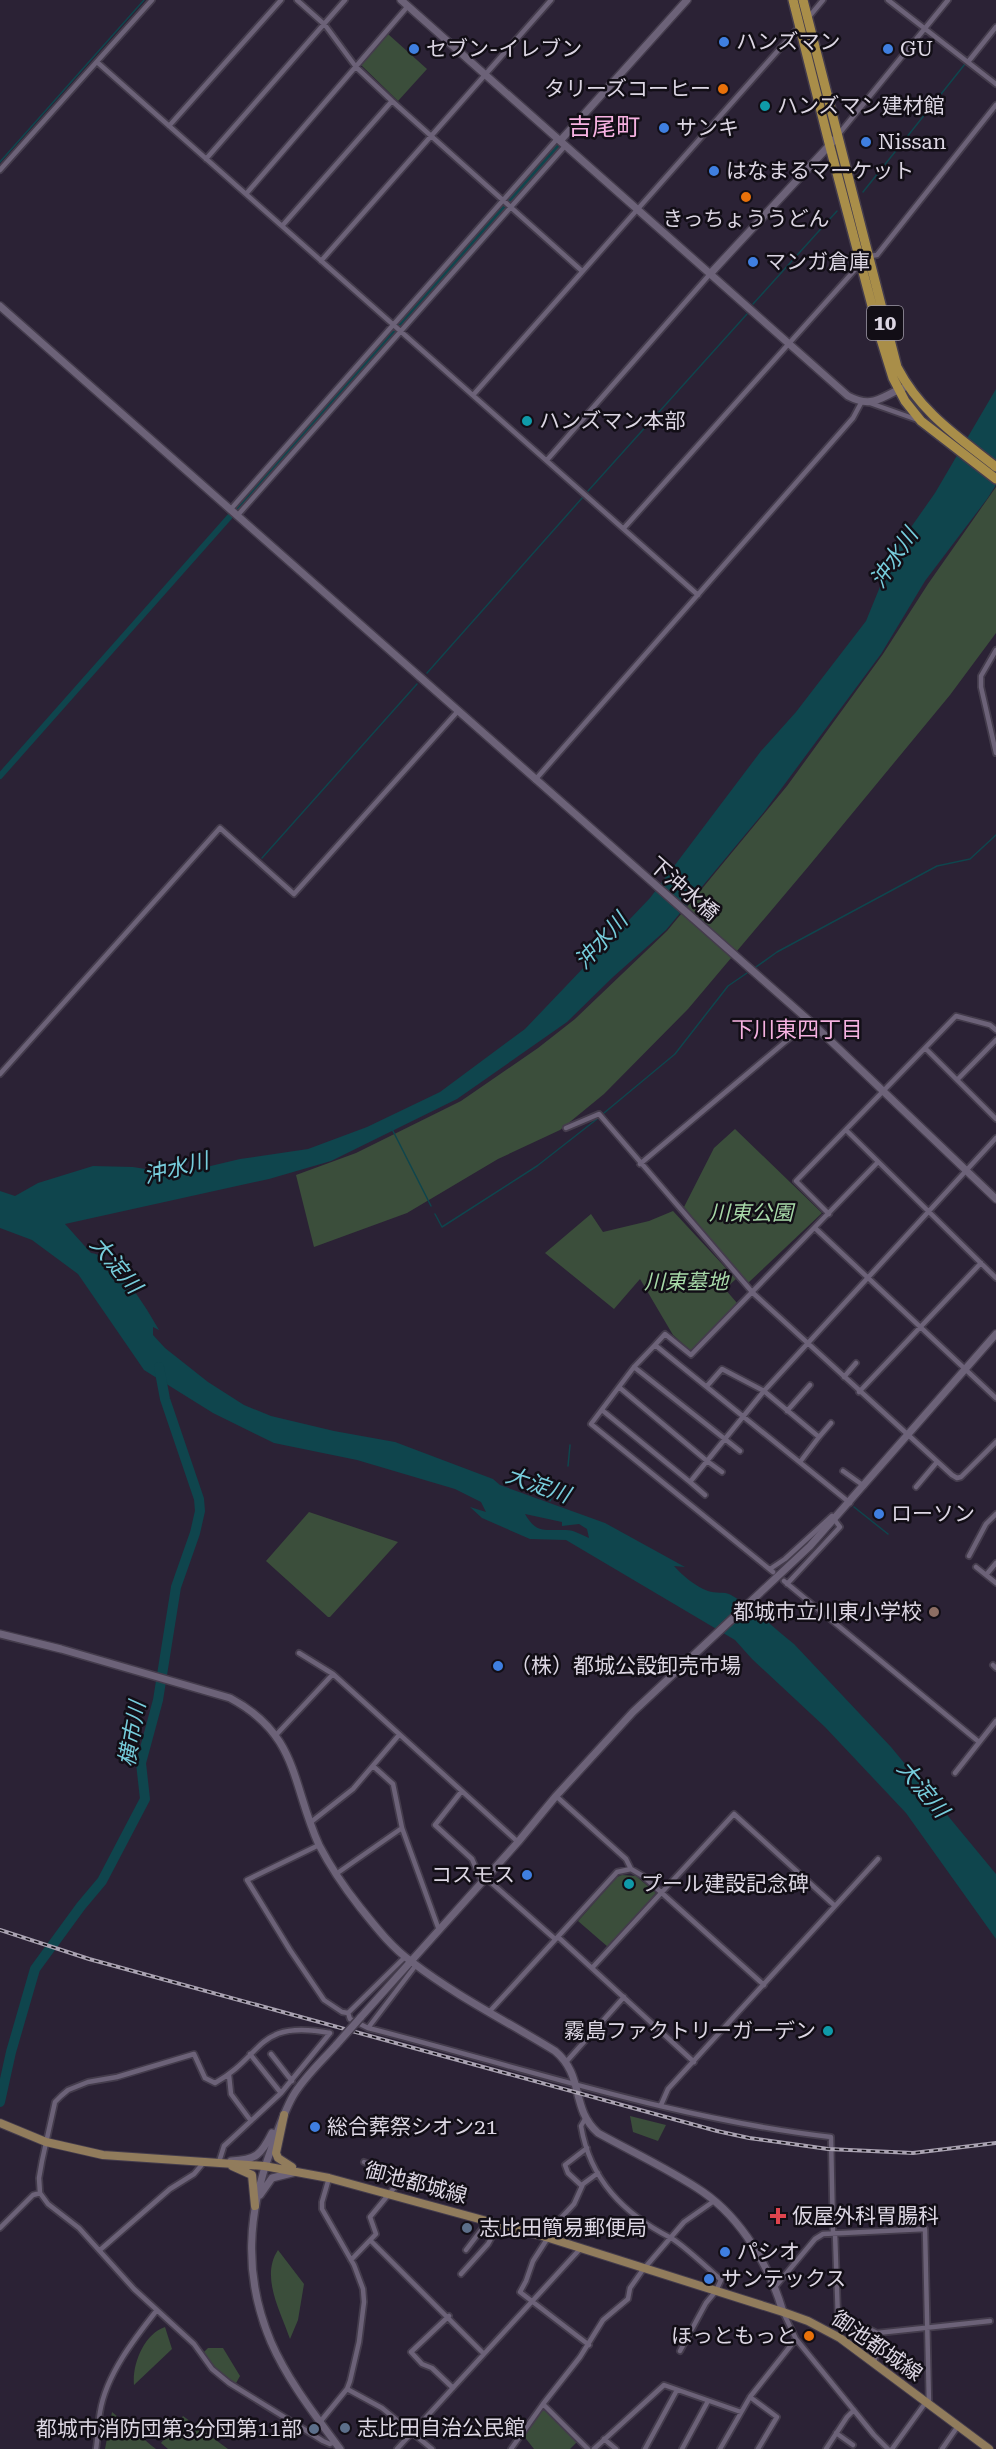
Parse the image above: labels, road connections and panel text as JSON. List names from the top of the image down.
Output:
{
  "streets": {
    "highway": ["10"],
    "main road": ["御池都城線"],
    "street": ["下沖水橋"]
  },
  "districts": ["吉尾町", "下川東四丁目"],
  "water": ["沖水川", "大淀川", "横市川"],
  "parks": ["川東公園", "川東墓地"],
  "places": {
    "other": [
      "ハンズマン",
      "セブン-イレブン",
      "GU",
      "タリーズコーヒー",
      "ハンズマン建材館",
      "サンキ",
      "Nissan",
      "はなまるマーケット",
      "きっちょううどん",
      "マンガ倉庫",
      "ハンズマン本部",
      "ローソン",
      "都城市立川東小学校",
      "（株）都城公設卸売市場",
      "コスモス",
      "プール建設記念碑",
      "霧島ファクトリーガーデン",
      "総合葬祭シオン21",
      "志比田簡易郵便局",
      "パシオ",
      "サンテックス",
      "ほっともっと",
      "志比田自治公民館",
      "都城市消防団第3分団第11部"
    ],
    "health": ["仮屋外科胃腸科"]
  }
}
